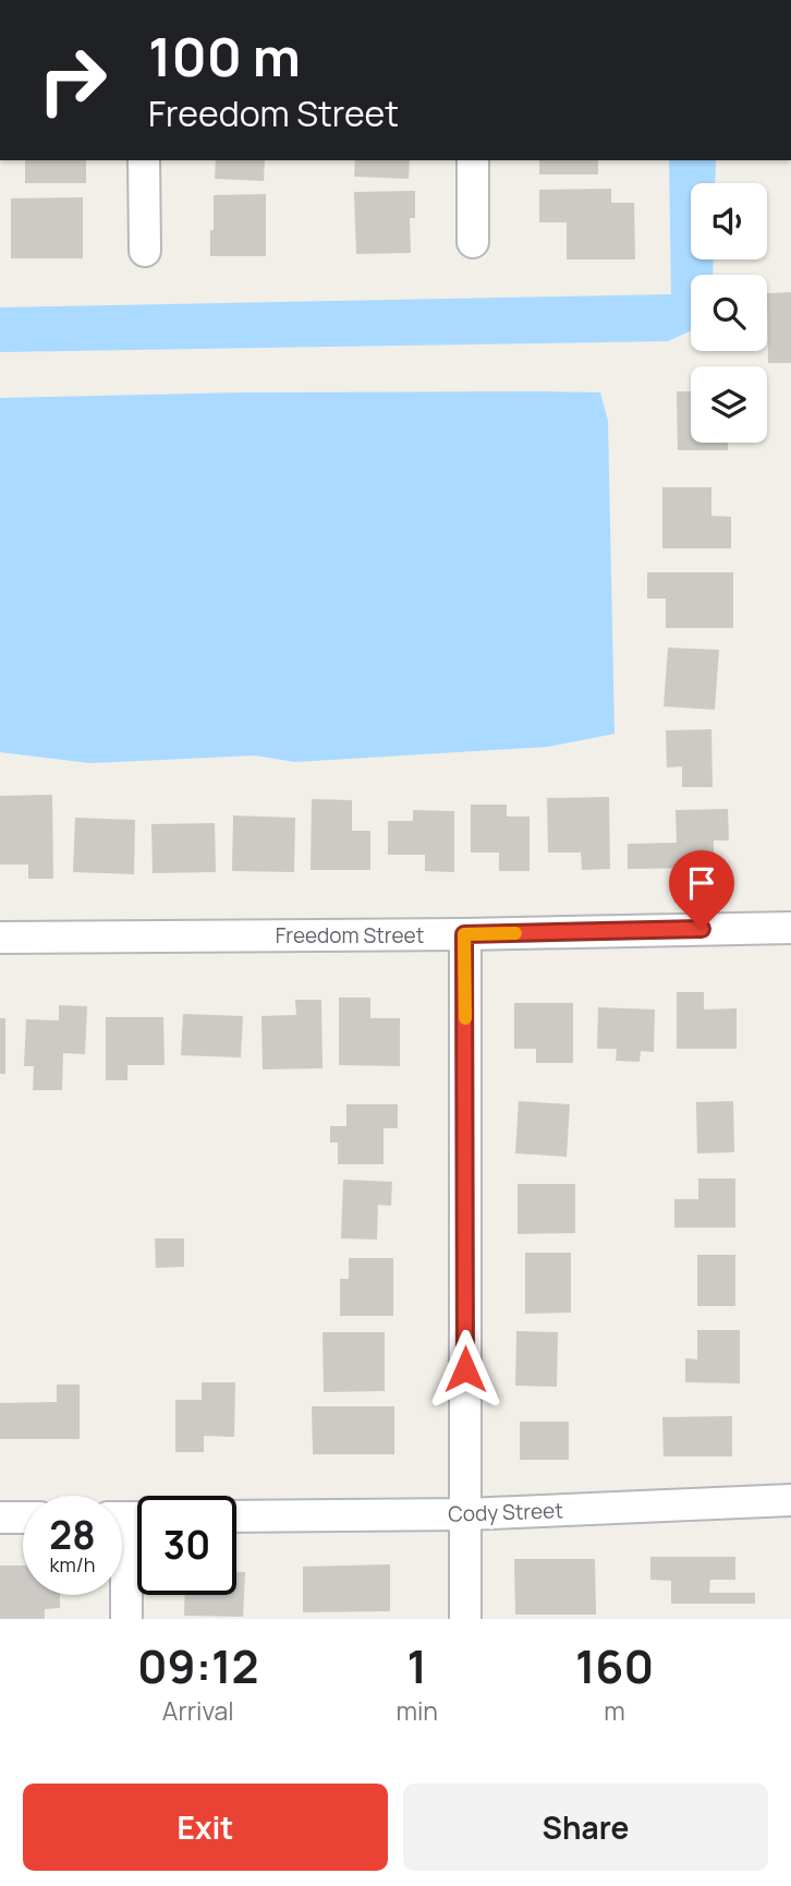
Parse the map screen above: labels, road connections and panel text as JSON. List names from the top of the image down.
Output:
{
  "streets": {
    "street": ["Freedom Street", "Cody Street"]
  },
  "page": {
    "turn": ["100 m", "Freedom Street"],
    "speed": "28 km/h",
    "limit": "30",
    "eta": [
      "09:12",
      "Arrival",
      "1",
      "min",
      "160",
      "m"
    ],
    "buttons": ["Exit", "Share"]
  }
}
